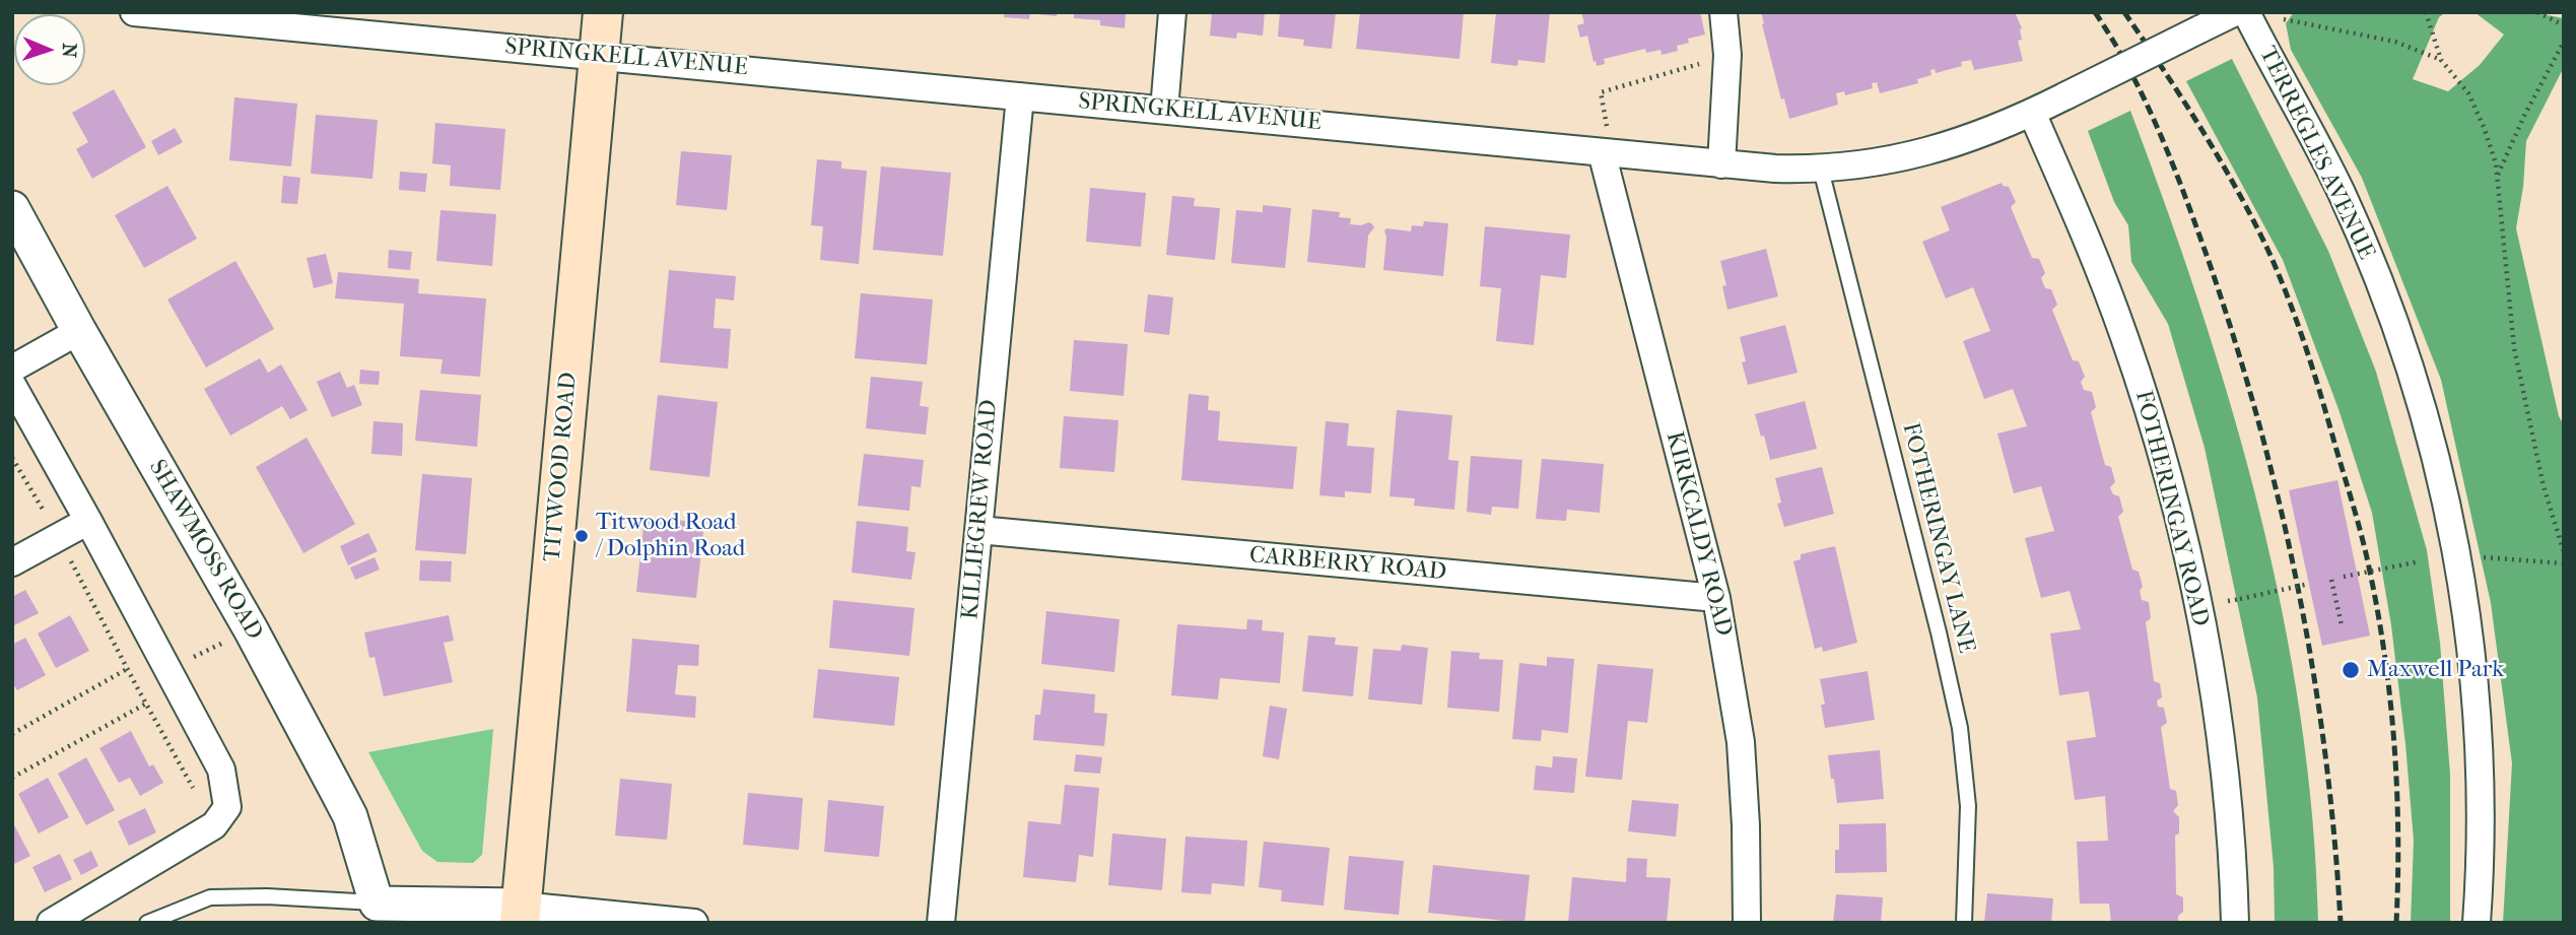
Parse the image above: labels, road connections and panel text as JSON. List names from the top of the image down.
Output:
{
  "streets": {
    "main road": ["TITWOOD ROAD"],
    "street": [
      "SPRINGKELL AVENUE",
      "TERREGLES AVENUE",
      "FOTHERINGAY ROAD",
      "KILLIEGREW ROAD",
      "KIRKCALDY ROAD",
      "SHAWMOSS ROAD",
      "CARBERRY ROAD"
    ],
    "lane": ["FOTHERINGAY LANE"]
  },
  "crossings": [
    ["SPRINGKELL AVENUE", "TITWOOD ROAD"],
    ["SPRINGKELL AVENUE", "FOTHERINGAY ROAD"],
    ["SPRINGKELL AVENUE", "KILLIEGREW ROAD"],
    ["SPRINGKELL AVENUE", "KIRKCALDY ROAD"],
    ["SPRINGKELL AVENUE", "FOTHERINGAY LANE"],
    ["KILLIEGREW ROAD", "CARBERRY ROAD"],
    ["KIRKCALDY ROAD", "CARBERRY ROAD"]
  ],
  "places": ["Titwood Road / Dolphin Road", "Maxwell Park"],
  "north": "right"
}
